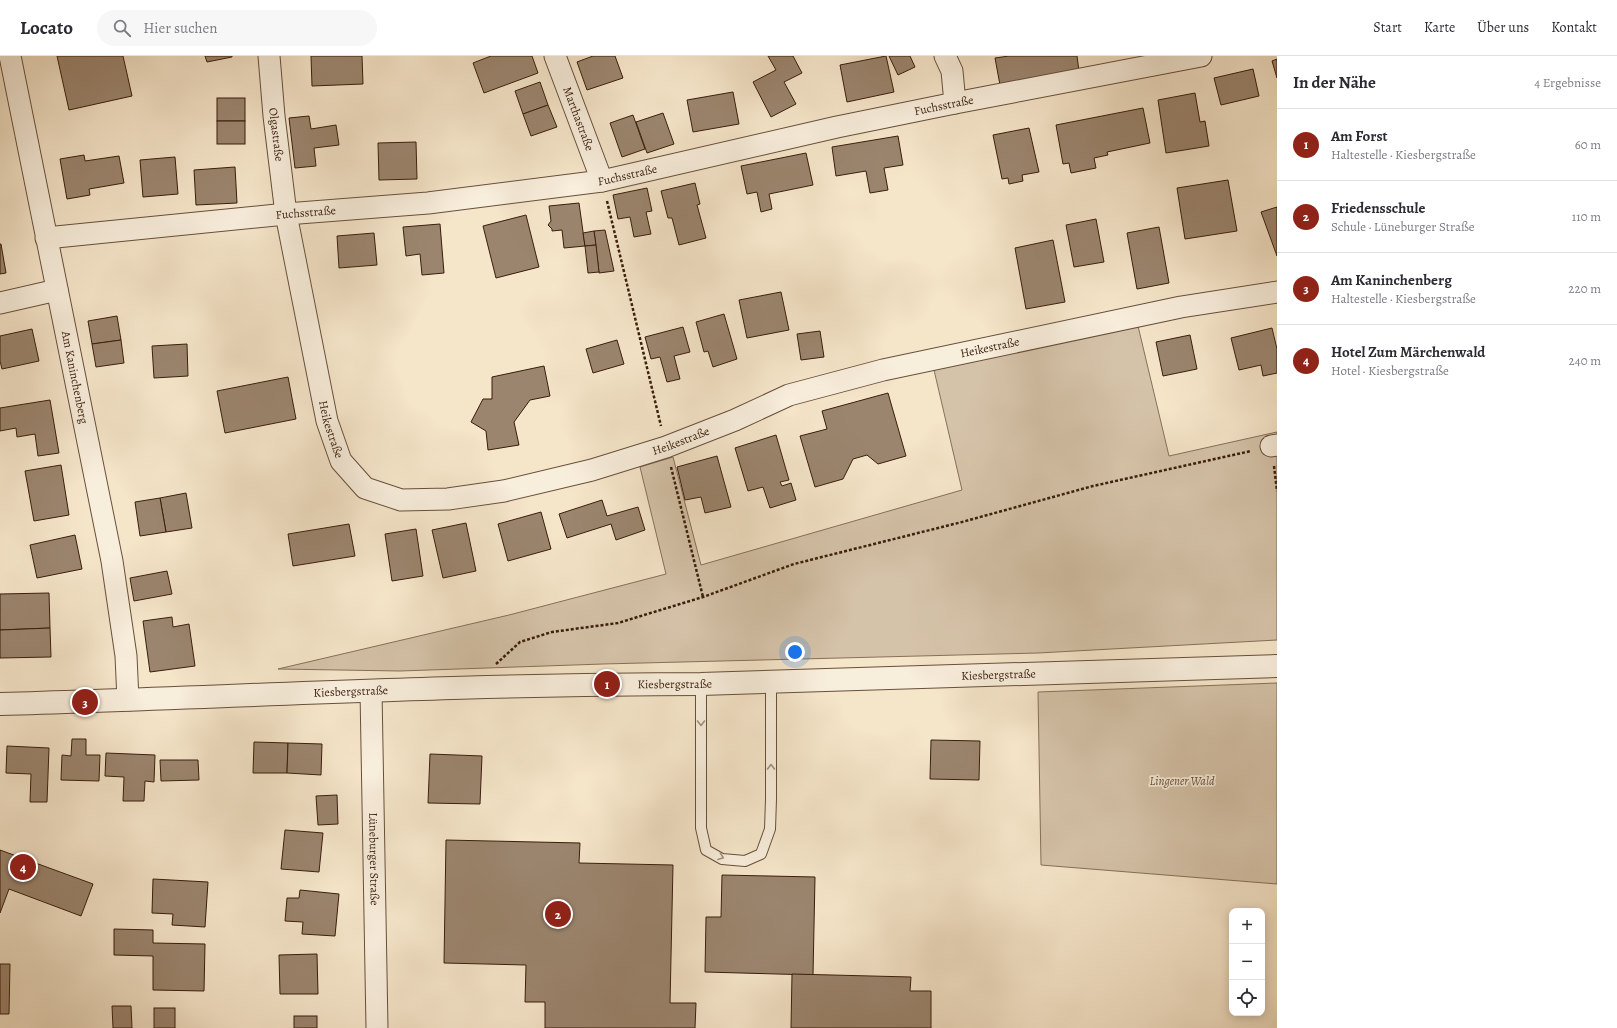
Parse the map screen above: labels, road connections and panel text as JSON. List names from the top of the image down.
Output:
{
  "streets": {
    "street": [
      "Fuchsstraße",
      "Marthastraße",
      "Olgastraße",
      "Heikestraße",
      "Am Kaninchenberg",
      "Kiesbergstraße",
      "Lüneburger Straße"
    ]
  },
  "crossings": [
    ["Fuchsstraße", "Marthastraße"],
    ["Fuchsstraße", "Olgastraße"],
    ["Fuchsstraße", "Heikestraße"],
    ["Fuchsstraße", "Am Kaninchenberg"],
    ["Olgastraße", "Heikestraße"],
    ["Am Kaninchenberg", "Kiesbergstraße"],
    ["Kiesbergstraße", "Lüneburger Straße"]
  ],
  "parks": ["Lingener Wald"],
  "page": {
    "header": "Locato",
    "search": "Hier suchen",
    "nav": [
      "Start",
      "Karte",
      "Über uns",
      "Kontakt"
    ],
    "heading": ["In der Nähe", "4 Ergebnisse"],
    "list": [
      {
        "mark": "1",
        "name": "Am Forst",
        "note": "Haltestelle · Kiesbergstraße",
        "value": "60 m"
      },
      {
        "mark": "2",
        "name": "Friedensschule",
        "note": "Schule · Lüneburger Straße",
        "value": "110 m"
      },
      {
        "mark": "3",
        "name": "Am Kaninchenberg",
        "note": "Haltestelle · Kiesbergstraße",
        "value": "220 m"
      },
      {
        "mark": "4",
        "name": "Hotel Zum Märchenwald",
        "note": "Hotel · Kiesbergstraße",
        "value": "240 m"
      }
    ],
    "pins": [
      "1",
      "3",
      "4",
      "2"
    ],
    "map_buttons": ["+", "−"]
  }
}
